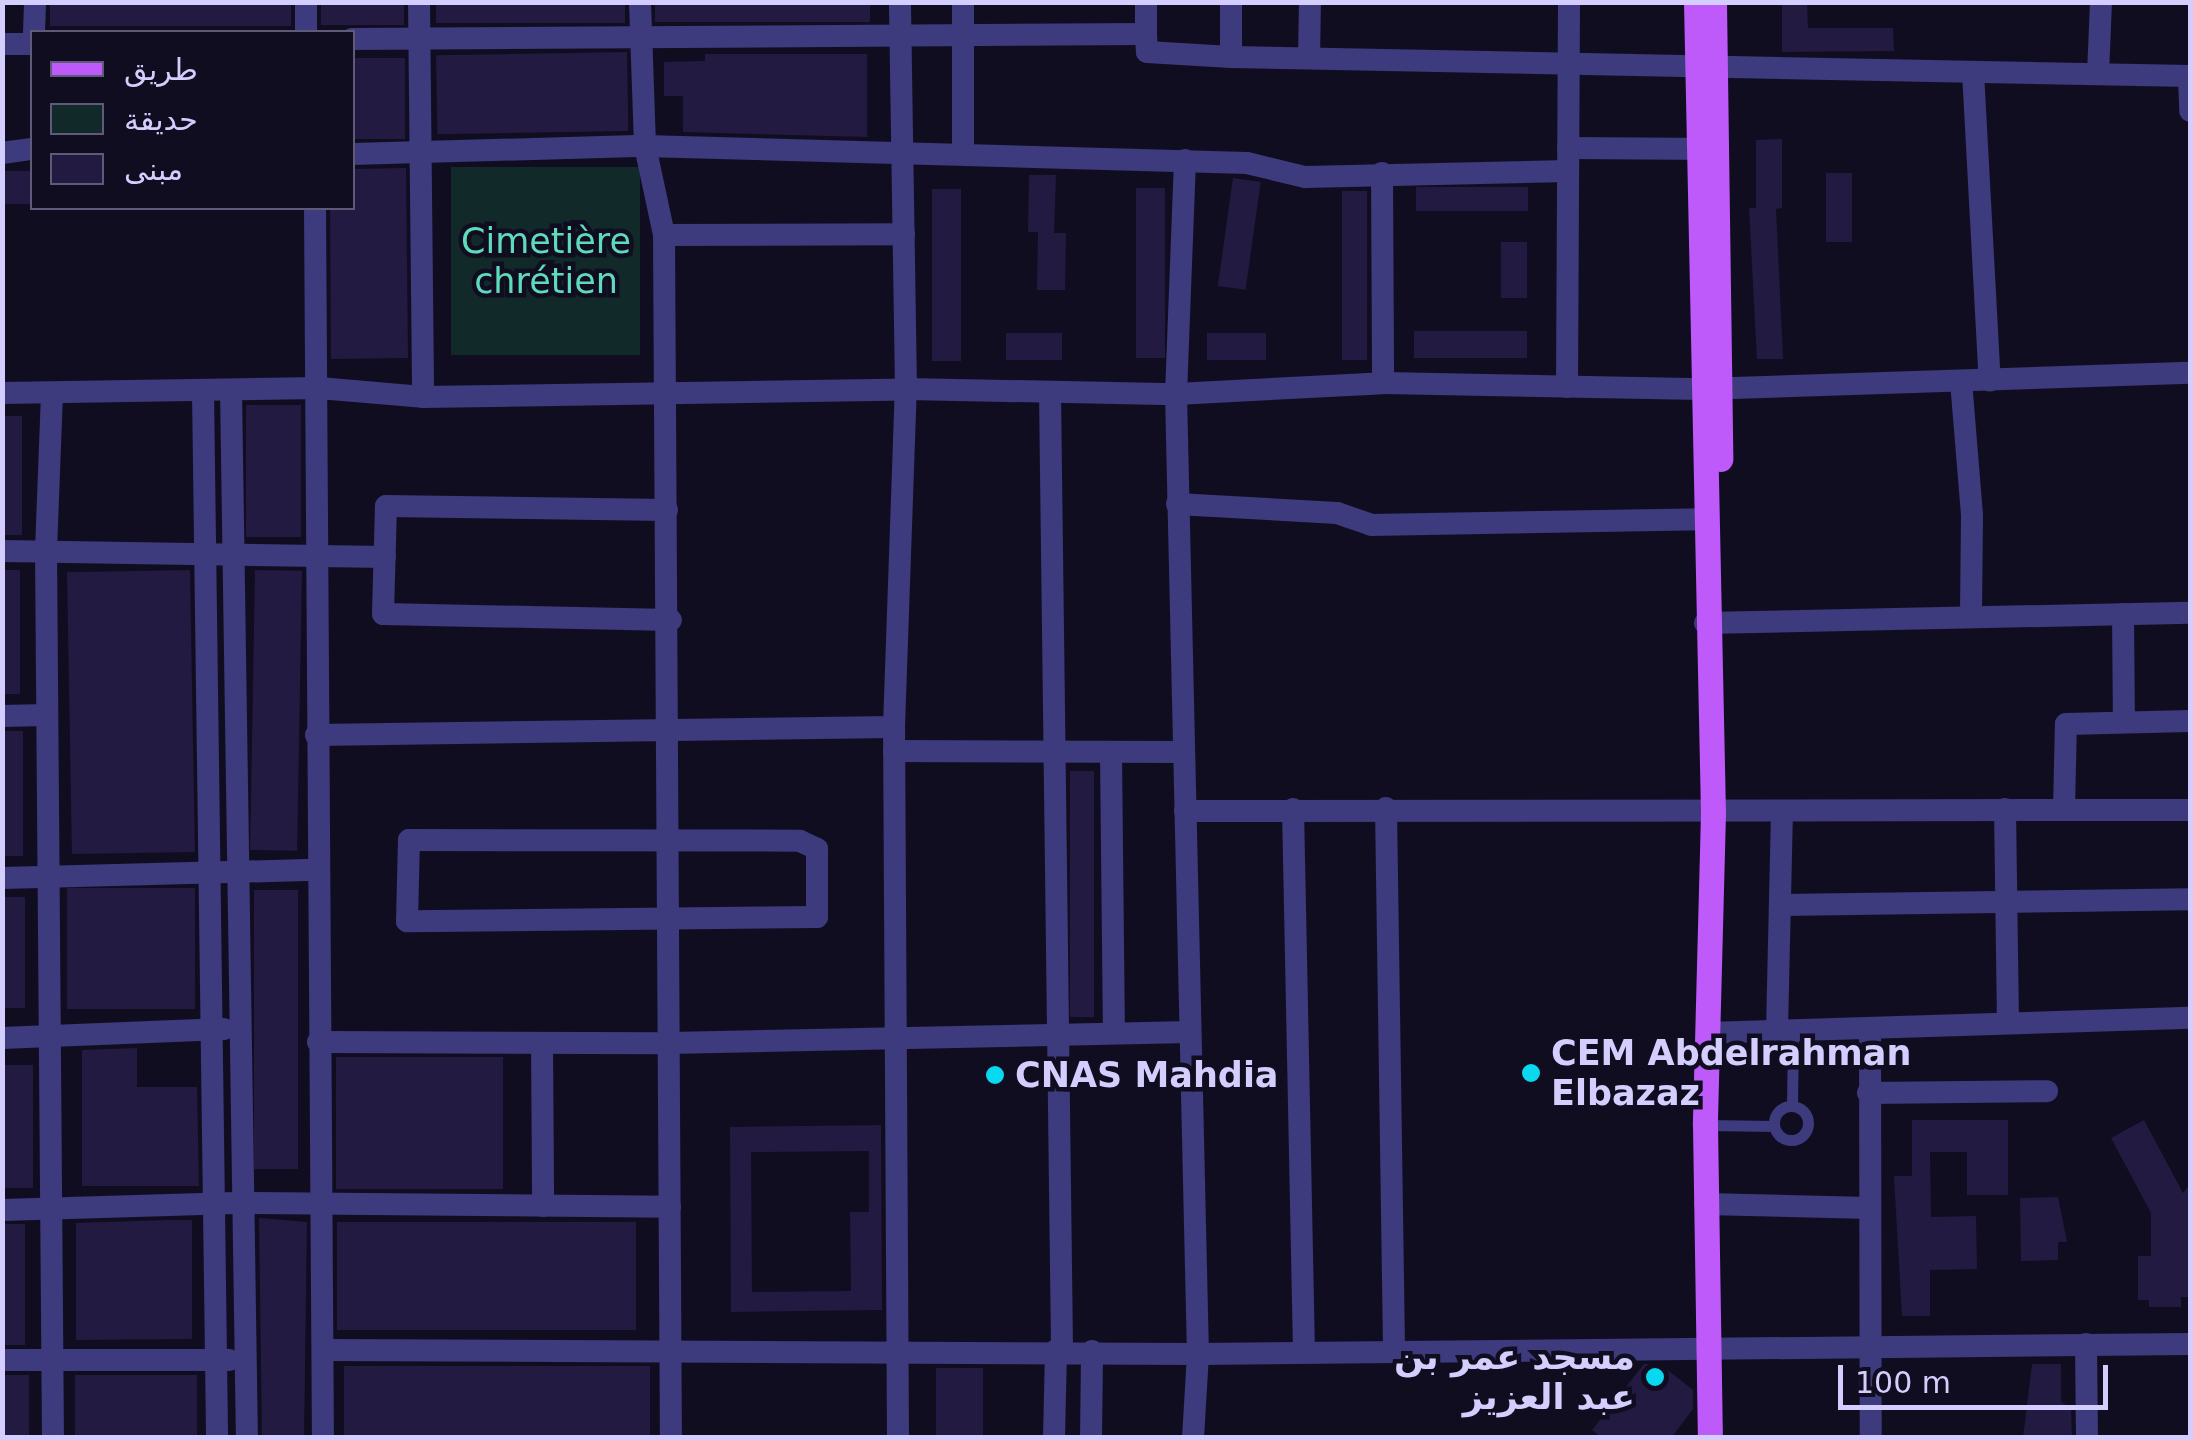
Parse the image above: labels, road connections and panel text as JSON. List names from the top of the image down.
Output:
{
  "parks": ["Cimetière chrétien"],
  "places": ["CEM Abdelrahman Elbazaz", "CNAS Mahdia", "مسجد عمر بن عبد العزيز"],
  "legend": ["طريق", "حديقة", "مبنى"],
  "scale_bar": "100 m"
}
